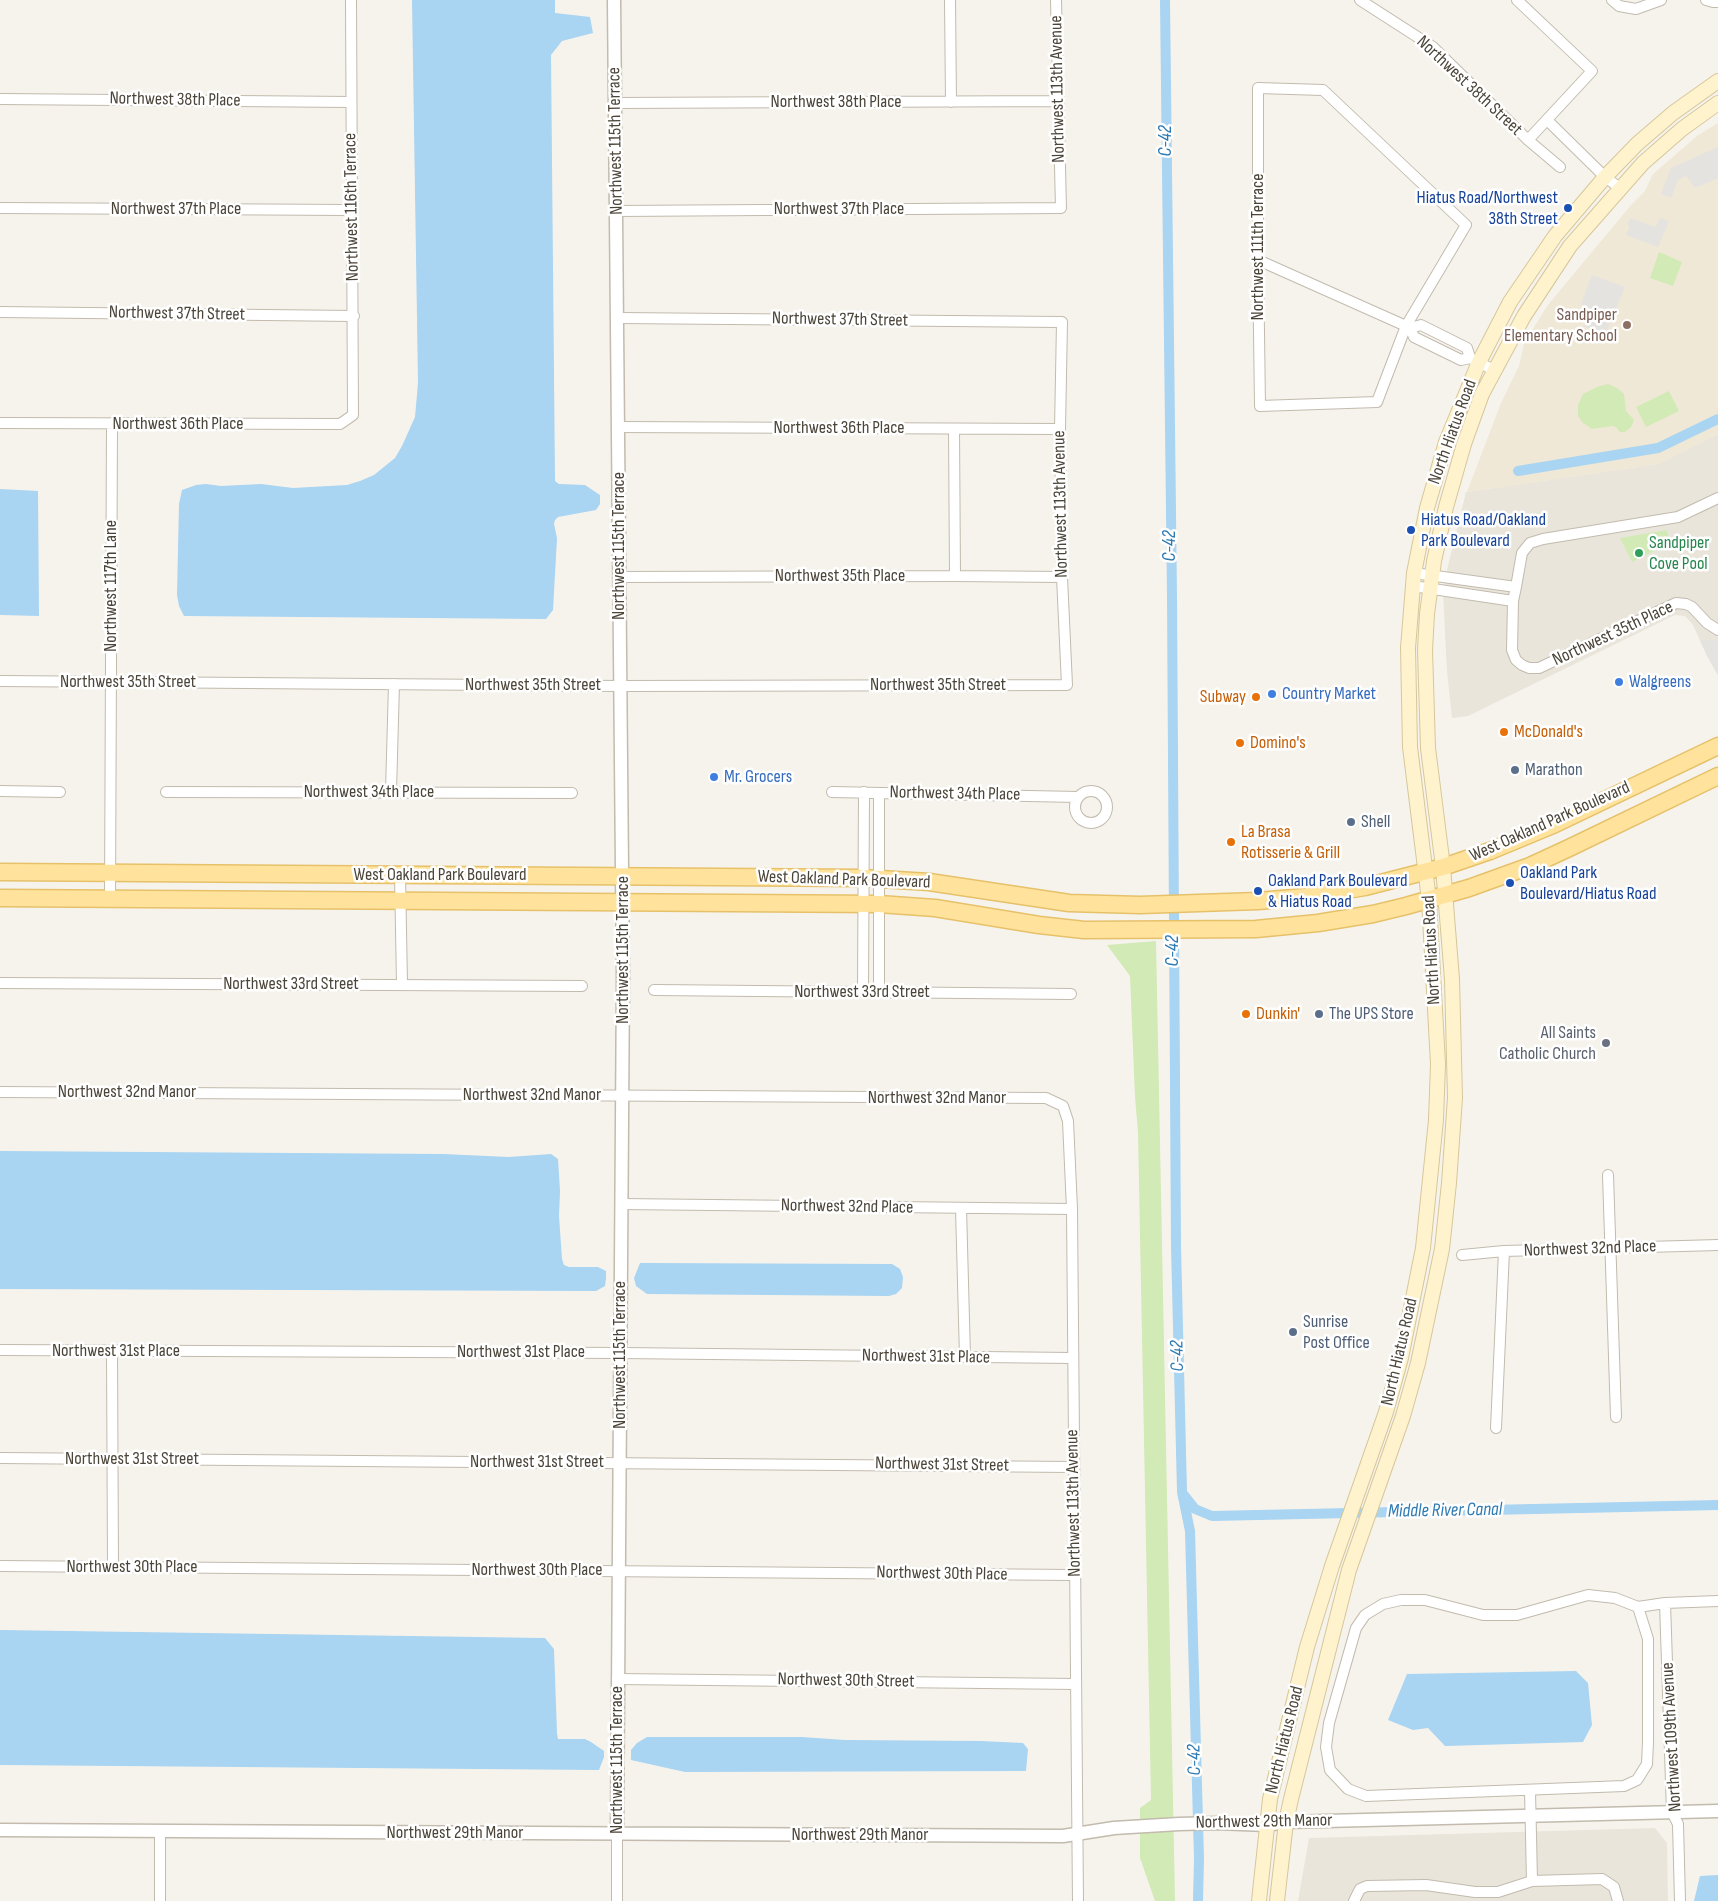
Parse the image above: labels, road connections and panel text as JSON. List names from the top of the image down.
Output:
{
  "streets": {
    "main road": ["North Hiatus Road", "West Oakland Park Boulevard"],
    "street": [
      "Northwest 38th Street",
      "Northwest 113th Avenue",
      "Northwest 38th Place",
      "Northwest 115th Terrace",
      "Northwest 116th Terrace",
      "Northwest 37th Place",
      "Northwest 111th Terrace",
      "Northwest 37th Street",
      "Northwest 36th Place",
      "Northwest 35th Place",
      "Northwest 117th Lane",
      "Northwest 35th Street",
      "Northwest 34th Place",
      "Northwest 33rd Street",
      "Northwest 32nd Manor",
      "Northwest 32nd Place",
      "Northwest 31st Place",
      "Northwest 31st Street",
      "Northwest 30th Place",
      "Northwest 30th Street",
      "Northwest 109th Avenue",
      "Northwest 29th Manor"
    ]
  },
  "crossings": [
    ["Northwest 38th Street", "North Hiatus Road"],
    ["Northwest 113th Avenue", "Northwest 38th Place"],
    ["Northwest 113th Avenue", "Northwest 37th Place"],
    ["Northwest 113th Avenue", "Northwest 37th Street"],
    ["Northwest 113th Avenue", "Northwest 36th Place"],
    ["Northwest 113th Avenue", "Northwest 35th Place"],
    ["Northwest 113th Avenue", "Northwest 35th Street"],
    ["Northwest 113th Avenue", "Northwest 32nd Manor"],
    ["Northwest 113th Avenue", "Northwest 32nd Place"],
    ["Northwest 113th Avenue", "Northwest 31st Place"],
    ["Northwest 113th Avenue", "Northwest 31st Street"],
    ["Northwest 113th Avenue", "Northwest 30th Place"],
    ["Northwest 113th Avenue", "Northwest 30th Street"],
    ["Northwest 113th Avenue", "Northwest 29th Manor"],
    ["Northwest 38th Place", "Northwest 115th Terrace"],
    ["Northwest 38th Place", "Northwest 116th Terrace"],
    ["Northwest 115th Terrace", "Northwest 37th Place"],
    ["Northwest 115th Terrace", "Northwest 37th Street"],
    ["Northwest 115th Terrace", "Northwest 36th Place"],
    ["Northwest 115th Terrace", "Northwest 35th Place"],
    ["Northwest 115th Terrace", "Northwest 35th Street"],
    ["Northwest 115th Terrace", "West Oakland Park Boulevard"],
    ["Northwest 115th Terrace", "Northwest 32nd Manor"],
    ["Northwest 115th Terrace", "Northwest 32nd Place"],
    ["Northwest 115th Terrace", "Northwest 31st Place"],
    ["Northwest 115th Terrace", "Northwest 31st Street"],
    ["Northwest 115th Terrace", "Northwest 30th Place"],
    ["Northwest 115th Terrace", "Northwest 30th Street"],
    ["Northwest 115th Terrace", "Northwest 29th Manor"],
    ["Northwest 116th Terrace", "Northwest 37th Place"],
    ["Northwest 116th Terrace", "Northwest 37th Street"],
    ["Northwest 116th Terrace", "Northwest 36th Place"],
    ["Northwest 36th Place", "Northwest 117th Lane"],
    ["North Hiatus Road", "West Oakland Park Boulevard"],
    ["North Hiatus Road", "Northwest 29th Manor"],
    ["Northwest 117th Lane", "Northwest 35th Street"],
    ["Northwest 117th Lane", "West Oakland Park Boulevard"],
    ["Northwest 109th Avenue", "Northwest 29th Manor"]
  ],
  "water": ["C-42", "Middle River Canal"],
  "places": [
    "Hiatus Road/Northwest 38th Street",
    "Sandpiper Elementary School",
    "Hiatus Road/Oakland Park Boulevard",
    "Sandpiper Cove Pool",
    "Walgreens",
    "Country Market",
    "Subway",
    "McDonald's",
    "Domino's",
    "Marathon",
    "Mr. Grocers",
    "Shell",
    "La Brasa Rotisserie & Grill",
    "Oakland Park Boulevard/Hiatus Road",
    "Oakland Park Boulevard & Hiatus Road",
    "Dunkin'",
    "The UPS Store",
    "All Saints Catholic Church",
    "Sunrise Post Office"
  ]
}
